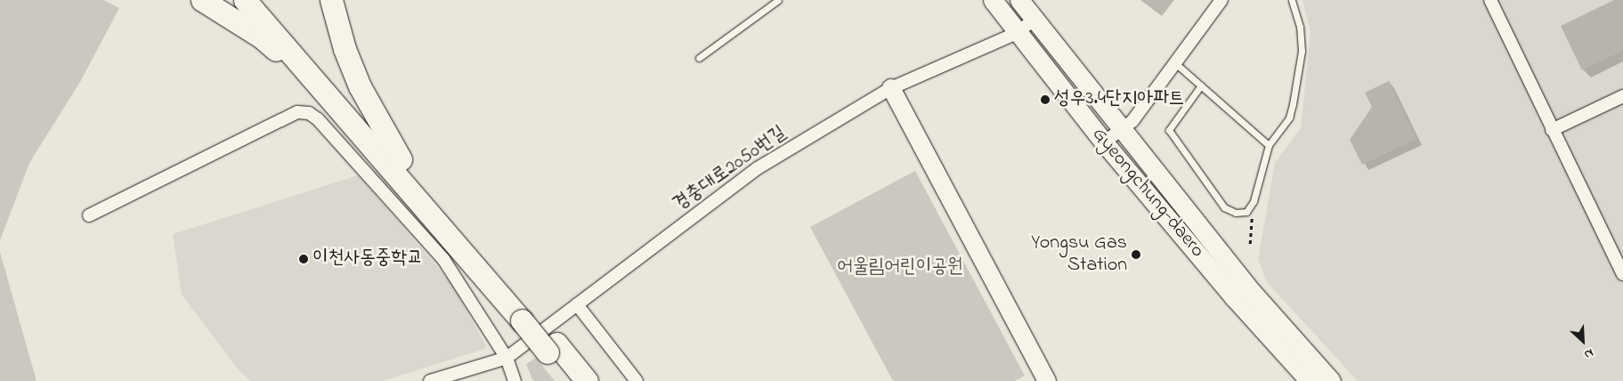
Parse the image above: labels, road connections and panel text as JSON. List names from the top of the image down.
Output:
{
  "streets": {
    "main road": ["Gyeongchung-daero"],
    "street": ["경충대로2050번길"]
  },
  "crossings": [
    ["경충대로2050번길", "Gyeongchung-daero"]
  ],
  "parks": ["어울림어린이공원"],
  "places": ["성우3.4단지아파트", "Yongsu Gas Station", "이천사동중학교"],
  "north": "bottom right"
}
